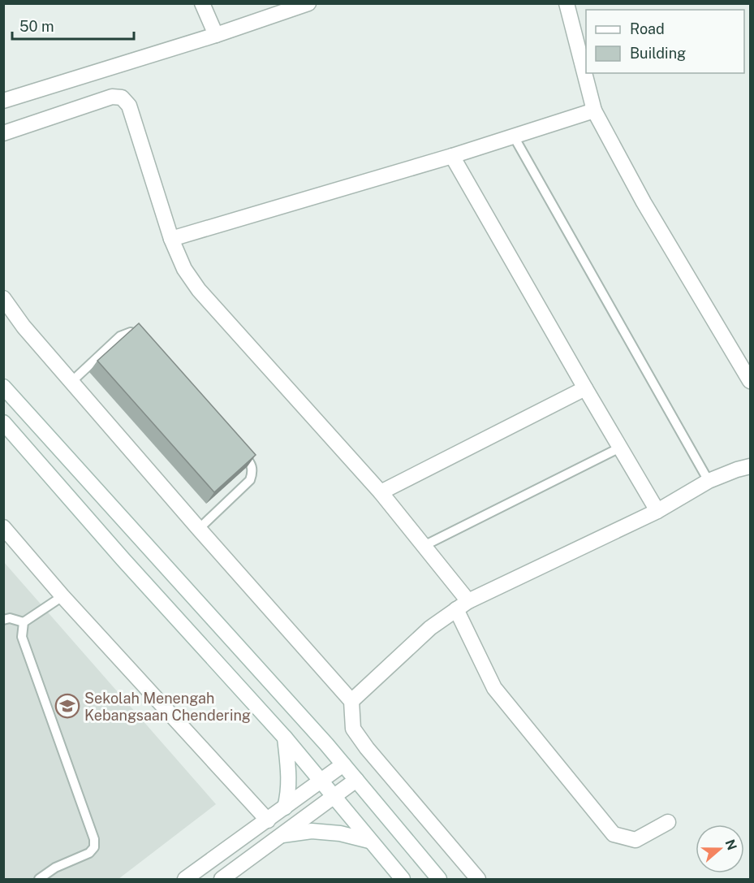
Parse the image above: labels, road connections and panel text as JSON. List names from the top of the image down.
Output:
{
  "places": {
    "school or university": ["Sekolah Menengah Kebangsaan Chendering"]
  },
  "legend": ["Road", "Building"],
  "scale_bar": "50 m",
  "north": "right"
}
